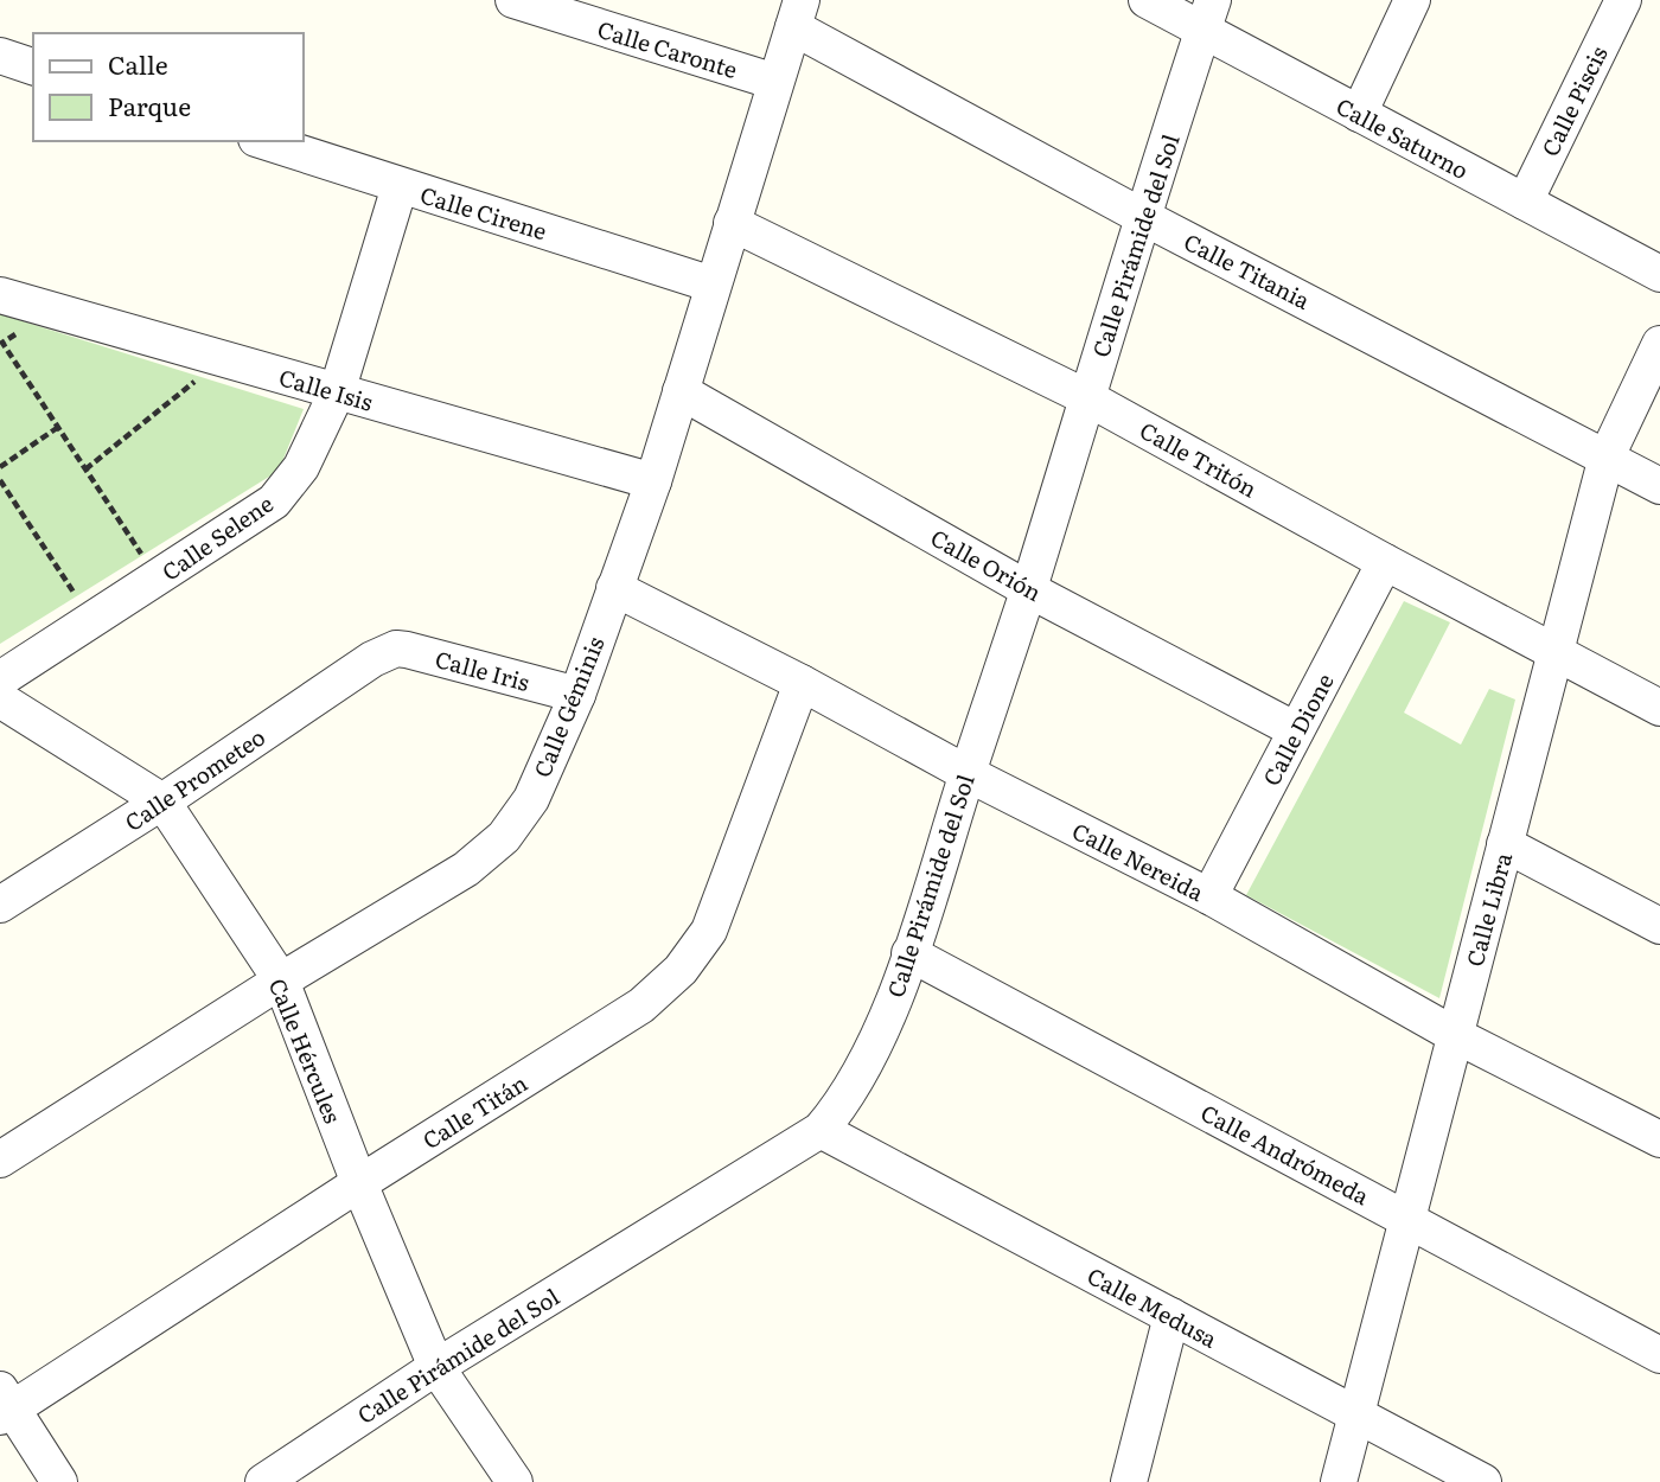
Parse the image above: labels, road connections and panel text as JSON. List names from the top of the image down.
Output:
{
  "streets": {
    "street": [
      "Calle Caronte",
      "Calle Piscis",
      "Calle Saturno",
      "Calle Cirene",
      "Calle Pirámide del Sol",
      "Calle Titania",
      "Calle Isis",
      "Calle Tritón",
      "Calle Selene",
      "Calle Orión",
      "Calle Iris",
      "Calle Géminis",
      "Calle Dione",
      "Calle Prometeo",
      "Calle Nereida",
      "Calle Libra",
      "Calle Hércules",
      "Calle Titán",
      "Calle Andrómeda",
      "Calle Medusa"
    ]
  },
  "crossings": [
    ["Calle Caronte", "Calle Géminis"],
    ["Calle Piscis", "Calle Saturno"],
    ["Calle Saturno", "Calle Pirámide del Sol"],
    ["Calle Cirene", "Calle Selene"],
    ["Calle Cirene", "Calle Géminis"],
    ["Calle Pirámide del Sol", "Calle Titania"],
    ["Calle Pirámide del Sol", "Calle Tritón"],
    ["Calle Pirámide del Sol", "Calle Orión"],
    ["Calle Pirámide del Sol", "Calle Nereida"],
    ["Calle Pirámide del Sol", "Calle Hércules"],
    ["Calle Pirámide del Sol", "Calle Andrómeda"],
    ["Calle Pirámide del Sol", "Calle Medusa"],
    ["Calle Titania", "Calle Géminis"],
    ["Calle Titania", "Calle Libra"],
    ["Calle Isis", "Calle Selene"],
    ["Calle Isis", "Calle Géminis"],
    ["Calle Tritón", "Calle Géminis"],
    ["Calle Tritón", "Calle Dione"],
    ["Calle Tritón", "Calle Libra"],
    ["Calle Orión", "Calle Géminis"],
    ["Calle Orión", "Calle Dione"],
    ["Calle Iris", "Calle Géminis"],
    ["Calle Iris", "Calle Prometeo"],
    ["Calle Géminis", "Calle Nereida"],
    ["Calle Géminis", "Calle Hércules"],
    ["Calle Dione", "Calle Nereida"],
    ["Calle Prometeo", "Calle Hércules"],
    ["Calle Nereida", "Calle Libra"],
    ["Calle Nereida", "Calle Titán"],
    ["Calle Libra", "Calle Andrómeda"],
    ["Calle Libra", "Calle Medusa"],
    ["Calle Hércules", "Calle Titán"]
  ],
  "legend": ["Calle", "Parque"]
}
